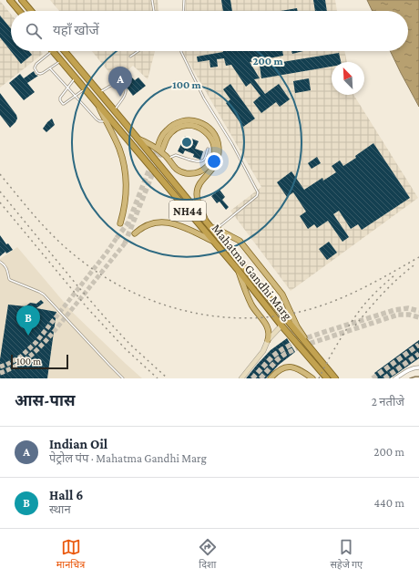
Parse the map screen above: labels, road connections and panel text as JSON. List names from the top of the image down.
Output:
{
  "streets": {
    "highway": ["NH44", "Mahatma Gandhi Marg"]
  },
  "scale_bar": "100 m",
  "north": "top left",
  "page": {
    "search": "यहाँ खोजें",
    "pins": ["A", "B"],
    "scale": "100 m",
    "heading": ["आस-पास", "2 नतीजे"],
    "list": [
      {
        "mark": "A",
        "name": "Indian Oil",
        "note": "पेट्रोल पंप · Mahatma Gandhi Marg",
        "value": "200 m"
      },
      {
        "mark": "B",
        "name": "Hall 6",
        "note": "स्थान",
        "value": "440 m"
      }
    ],
    "nav": ["मानचित्र", "दिशा", "सहेजे गए"]
  },
  "rings": ["200 m", "100 m"]
}
